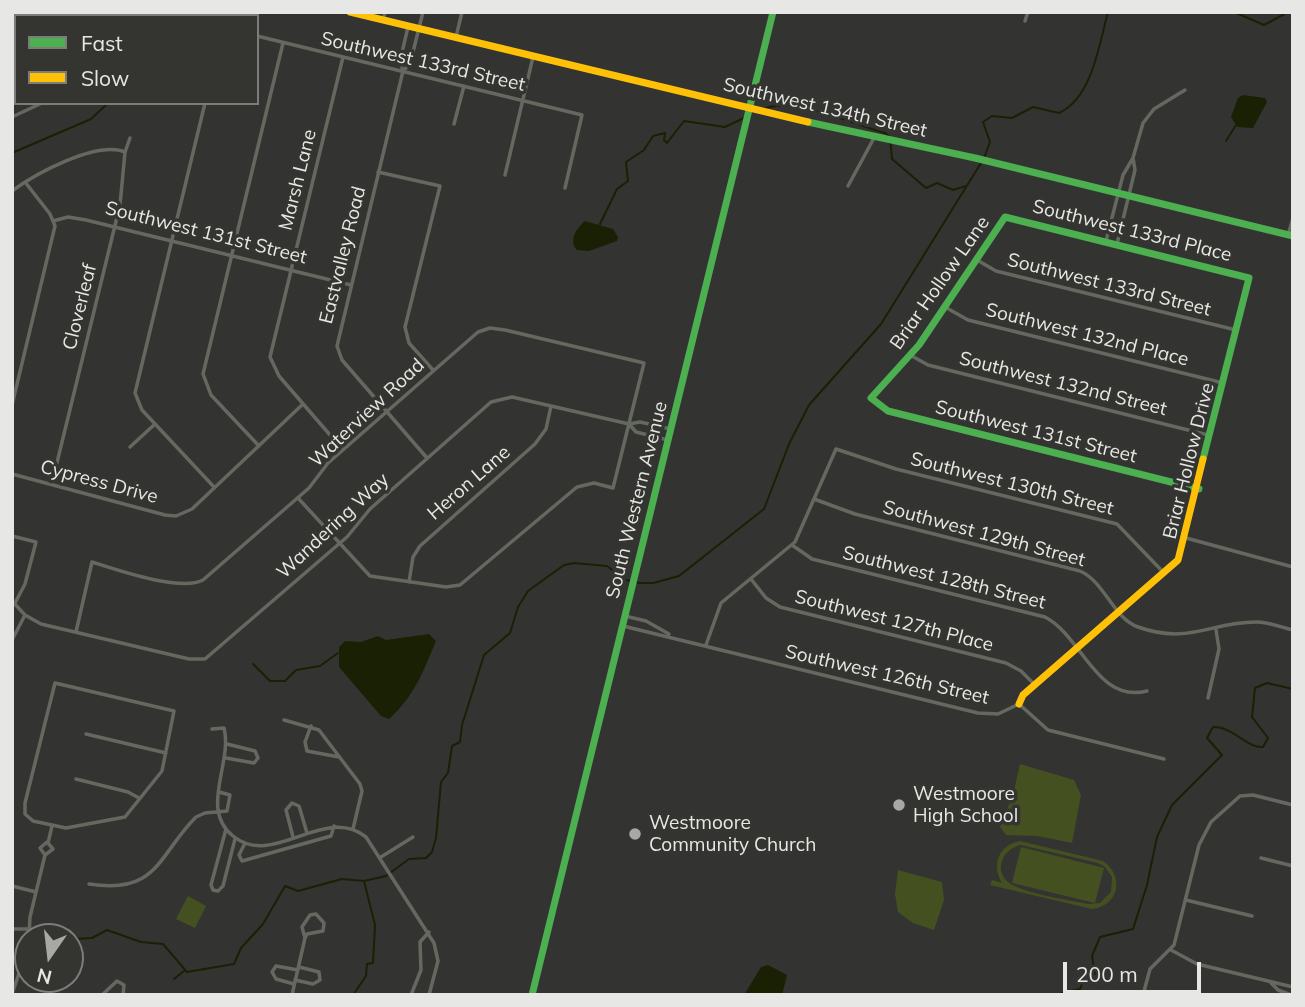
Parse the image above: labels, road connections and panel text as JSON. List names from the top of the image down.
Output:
{
  "streets": {
    "main road": [
      "Southwest 134th Street",
      "Southwest 133rd Place",
      "Southwest 131st Street",
      "Briar Hollow Lane",
      "Briar Hollow Drive",
      "South Western Avenue"
    ],
    "street": [
      "Southwest 133rd Street",
      "Marsh Lane",
      "Eastvalley Road",
      "Cloverleaf",
      "Southwest 132nd Place",
      "Southwest 132nd Street",
      "Waterview Road",
      "Cypress Drive",
      "Heron Lane",
      "Southwest 130th Street",
      "Wandering Way",
      "Southwest 129th Street",
      "Southwest 128th Street",
      "Southwest 127th Place",
      "Southwest 126th Street"
    ]
  },
  "crossings": [
    ["Southwest 133rd Street", "Marsh Lane"],
    ["Southwest 133rd Street", "Eastvalley Road"],
    ["Southwest 133rd Street", "Briar Hollow Lane"],
    ["Southwest 133rd Street", "Briar Hollow Drive"],
    ["Southwest 134th Street", "Eastvalley Road"],
    ["Southwest 134th Street", "South Western Avenue"],
    ["Marsh Lane", "Southwest 131st Street"],
    ["Marsh Lane", "Waterview Road"],
    ["Marsh Lane", "Cypress Drive"],
    ["Southwest 133rd Place", "Briar Hollow Lane"],
    ["Southwest 133rd Place", "Briar Hollow Drive"],
    ["Southwest 131st Street", "Eastvalley Road"],
    ["Southwest 131st Street", "Briar Hollow Lane"],
    ["Southwest 131st Street", "Cloverleaf"],
    ["Southwest 131st Street", "Briar Hollow Drive"],
    ["Eastvalley Road", "Waterview Road"],
    ["Eastvalley Road", "Wandering Way"],
    ["Briar Hollow Lane", "Southwest 132nd Place"],
    ["Briar Hollow Lane", "Southwest 132nd Street"],
    ["Cloverleaf", "Cypress Drive"],
    ["Southwest 132nd Place", "Briar Hollow Drive"],
    ["Southwest 132nd Street", "Briar Hollow Drive"],
    ["Waterview Road", "Wandering Way"],
    ["Briar Hollow Drive", "Southwest 130th Street"],
    ["Briar Hollow Drive", "Southwest 129th Street"],
    ["Briar Hollow Drive", "Southwest 128th Street"],
    ["Briar Hollow Drive", "Southwest 127th Place"],
    ["Briar Hollow Drive", "Southwest 126th Street"],
    ["Heron Lane", "Wandering Way"],
    ["Southwest 130th Street", "Southwest 129th Street"],
    ["South Western Avenue", "Wandering Way"],
    ["South Western Avenue", "Southwest 126th Street"]
  ],
  "places": ["Westmoore High School", "Westmoore Community Church"],
  "legend": ["Fast", "Slow"],
  "scale_bar": "200 m",
  "north": "bottom"
}
